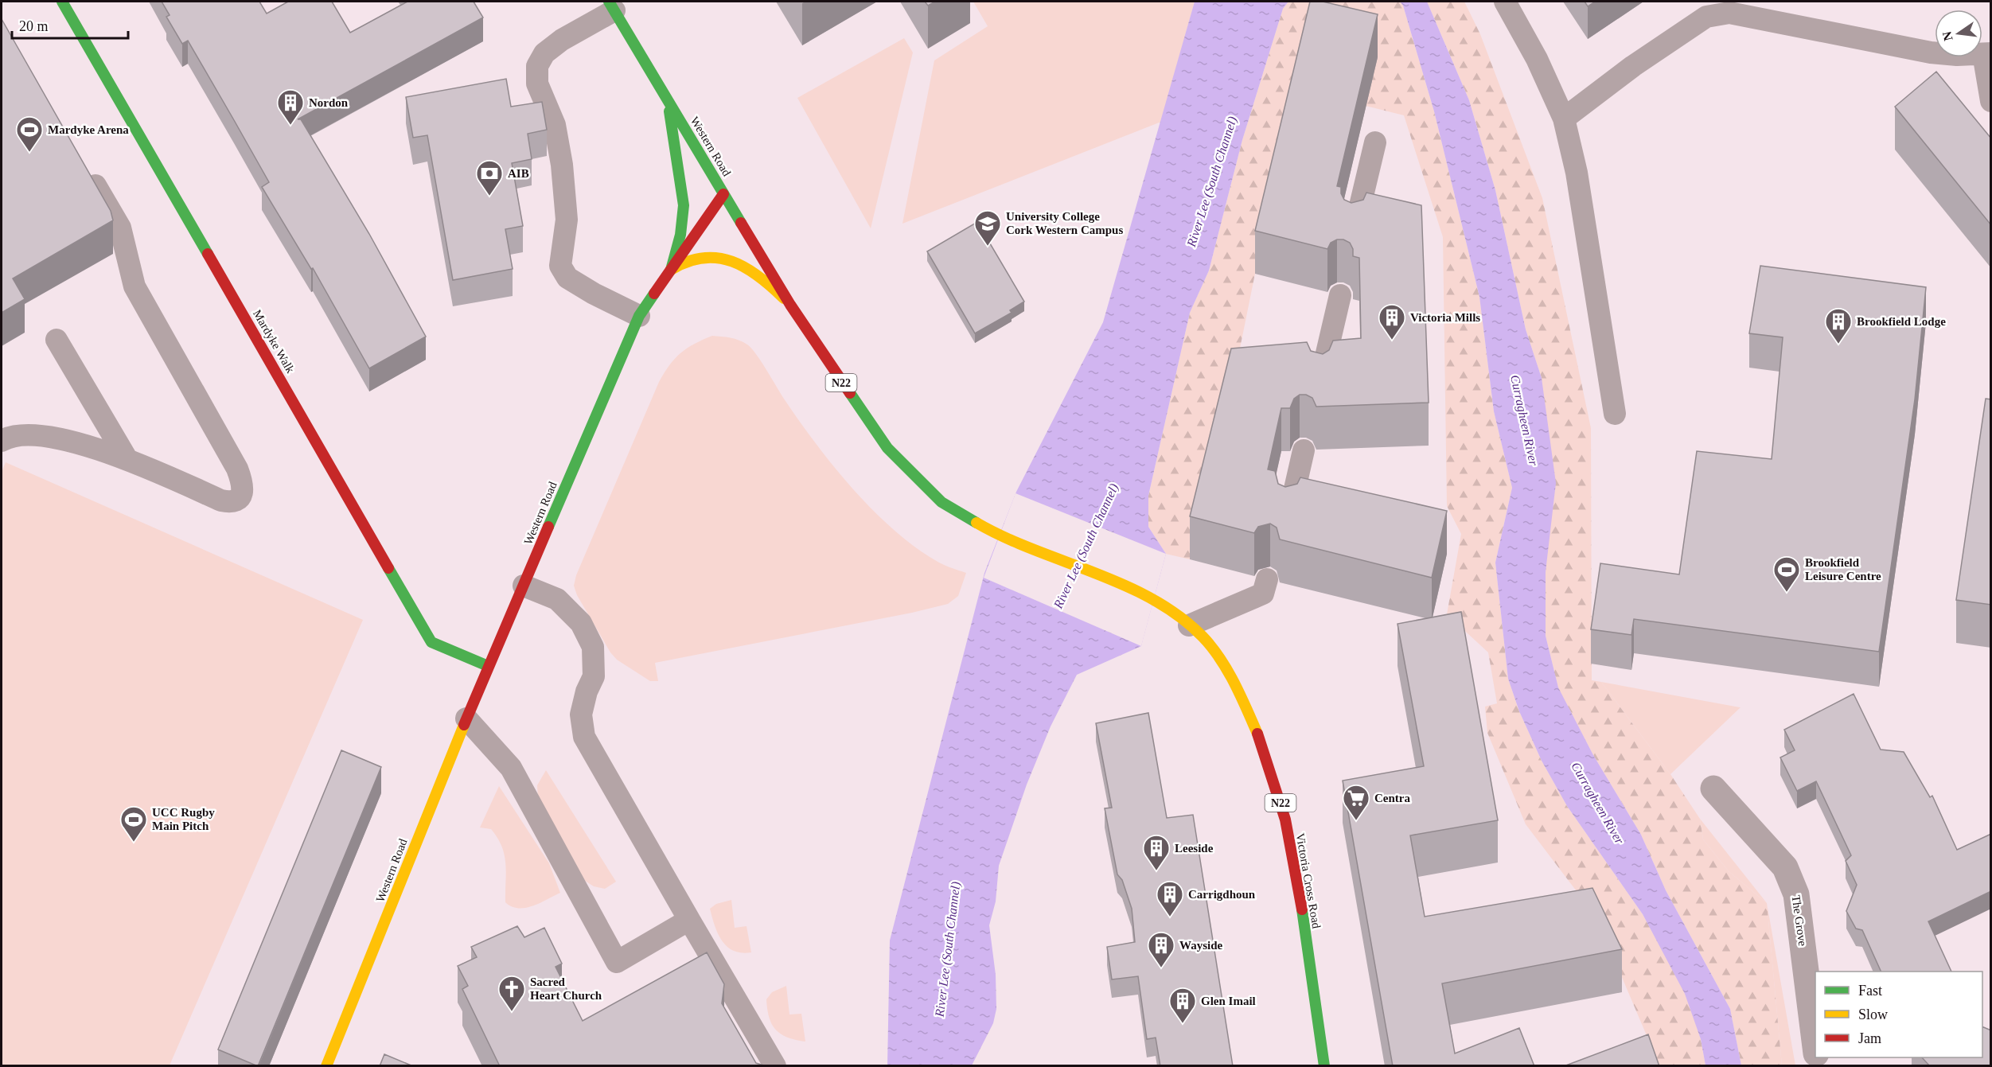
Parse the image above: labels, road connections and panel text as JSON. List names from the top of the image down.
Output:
{
  "streets": {
    "main road": [
      "Western Road",
      "Mardyke Walk",
      "N22",
      "Victoria Cross Road"
    ],
    "street": ["The Grove"]
  },
  "crossings": [
    ["Western Road", "Mardyke Walk"],
    ["Western Road", "N22"],
    ["N22", "Victoria Cross Road"]
  ],
  "water": ["River Lee (South Channel)", "Curragheen River"],
  "places": {
    "building": [
      "Nordon",
      "Victoria Mills",
      "Brookfield Lodge",
      "Leeside",
      "Carrigdhoun",
      "Wayside",
      "Glen Imail"
    ],
    "sports": ["Mardyke Arena", "Brookfield Leisure Centre", "UCC Rugby Main Pitch"],
    "bank": ["AIB"],
    "school or university": ["University College Cork Western Campus"],
    "supermarket": ["Centra"],
    "church": ["Sacred Heart Church"]
  },
  "legend": ["Fast", "Slow", "Jam"],
  "scale_bar": "20 m",
  "north": "left"
}
